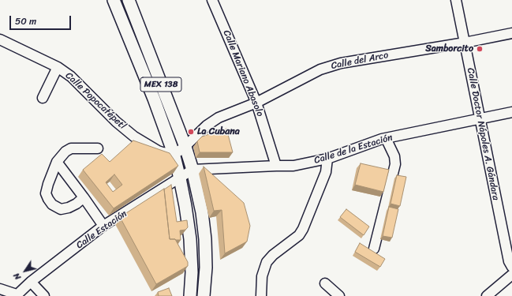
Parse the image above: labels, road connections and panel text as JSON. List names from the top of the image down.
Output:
{
  "streets": {
    "main road": ["MEX 138"],
    "street": [
      "Calle del Arco",
      "Calle Mariano Abasolo",
      "Calle Popocatépetl",
      "Calle Doctor Nápoles A. Gándara",
      "Calle de la Estación",
      "Calle Estación"
    ]
  },
  "crossings": [
    ["Calle del Arco", "Calle Mariano Abasolo"],
    ["Calle del Arco", "MEX 138"],
    ["Calle del Arco", "Calle Popocatépetl"],
    ["Calle del Arco", "Calle Doctor Nápoles A. Gándara"],
    ["Calle Mariano Abasolo", "Calle de la Estación"],
    ["MEX 138", "Calle Popocatépetl"],
    ["MEX 138", "Calle de la Estación"],
    ["MEX 138", "Calle Estación"],
    ["Calle Doctor Nápoles A. Gándara", "Calle de la Estación"],
    ["Calle de la Estación", "Calle Estación"]
  ],
  "places": ["Samborcito", "La Cubana"],
  "scale_bar": "50 m",
  "north": "bottom left"
}
